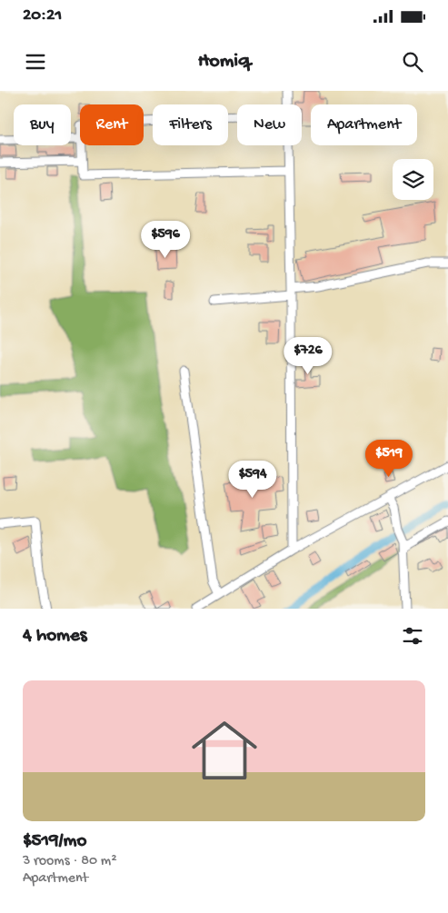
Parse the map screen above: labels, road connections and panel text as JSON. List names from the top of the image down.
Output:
{
  "page": {
    "status": "20:21",
    "header": "Homiq",
    "chip": [
      "Buy",
      "Rent",
      "Filters",
      "New",
      "Apartment"
    ],
    "price": [
      "$596",
      "$726",
      "$519",
      "$594"
    ],
    "heading": "4 homes",
    "list": [
      {
        "name": "$519/mo",
        "note": "3 rooms · 80 m² · Apartment"
      }
    ]
  }
}
